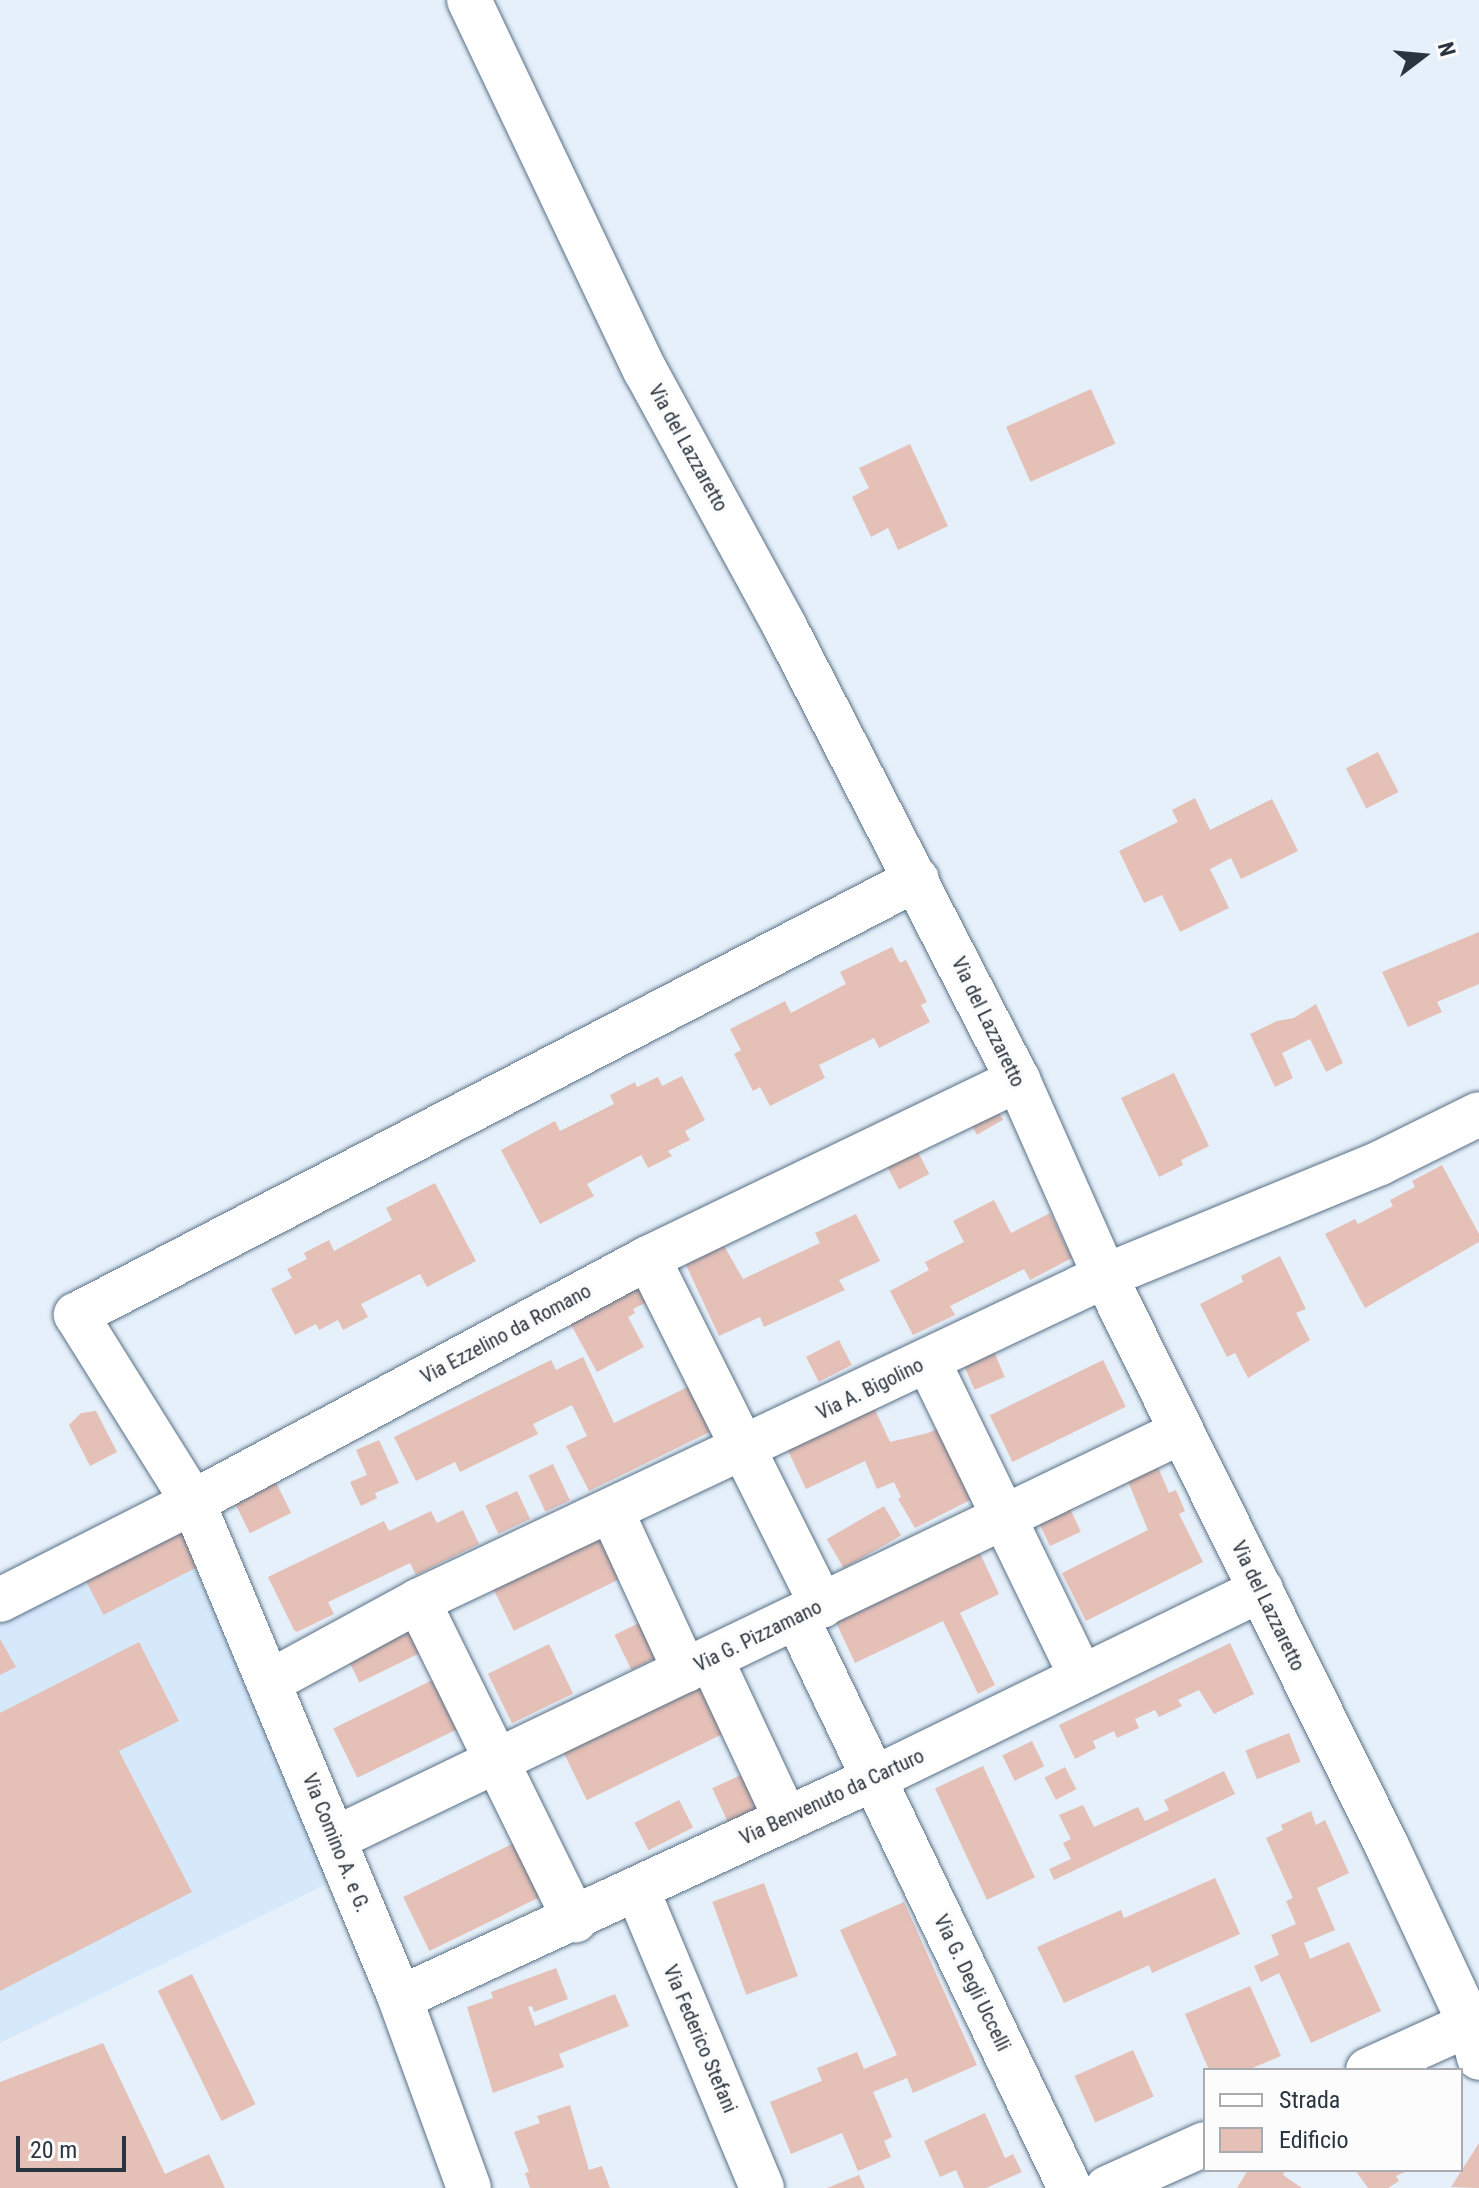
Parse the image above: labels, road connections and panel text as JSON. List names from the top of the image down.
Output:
{
  "streets": {
    "street": [
      "Via del Lazzaretto",
      "Via Ezzelino da Romano",
      "Via A. Bigolino",
      "Via G. Pizzamano",
      "Via Benvenuto da Carturo",
      "Via Comino A. e G.",
      "Via G. Degli Uccelli",
      "Via Federico Stefani"
    ]
  },
  "crossings": [
    ["Via del Lazzaretto", "Via Ezzelino da Romano"],
    ["Via del Lazzaretto", "Via A. Bigolino"],
    ["Via del Lazzaretto", "Via G. Pizzamano"],
    ["Via del Lazzaretto", "Via Benvenuto da Carturo"],
    ["Via del Lazzaretto", "Via Comino A. e G."],
    ["Via Ezzelino da Romano", "Via Comino A. e G."],
    ["Via Ezzelino da Romano", "Via G. Degli Uccelli"],
    ["Via A. Bigolino", "Via Comino A. e G."],
    ["Via A. Bigolino", "Via G. Degli Uccelli"],
    ["Via G. Pizzamano", "Via Comino A. e G."],
    ["Via G. Pizzamano", "Via G. Degli Uccelli"],
    ["Via Benvenuto da Carturo", "Via Comino A. e G."],
    ["Via Benvenuto da Carturo", "Via G. Degli Uccelli"],
    ["Via Benvenuto da Carturo", "Via Federico Stefani"]
  ],
  "legend": ["Strada", "Edificio"],
  "scale_bar": "20 m",
  "north": "right"
}
